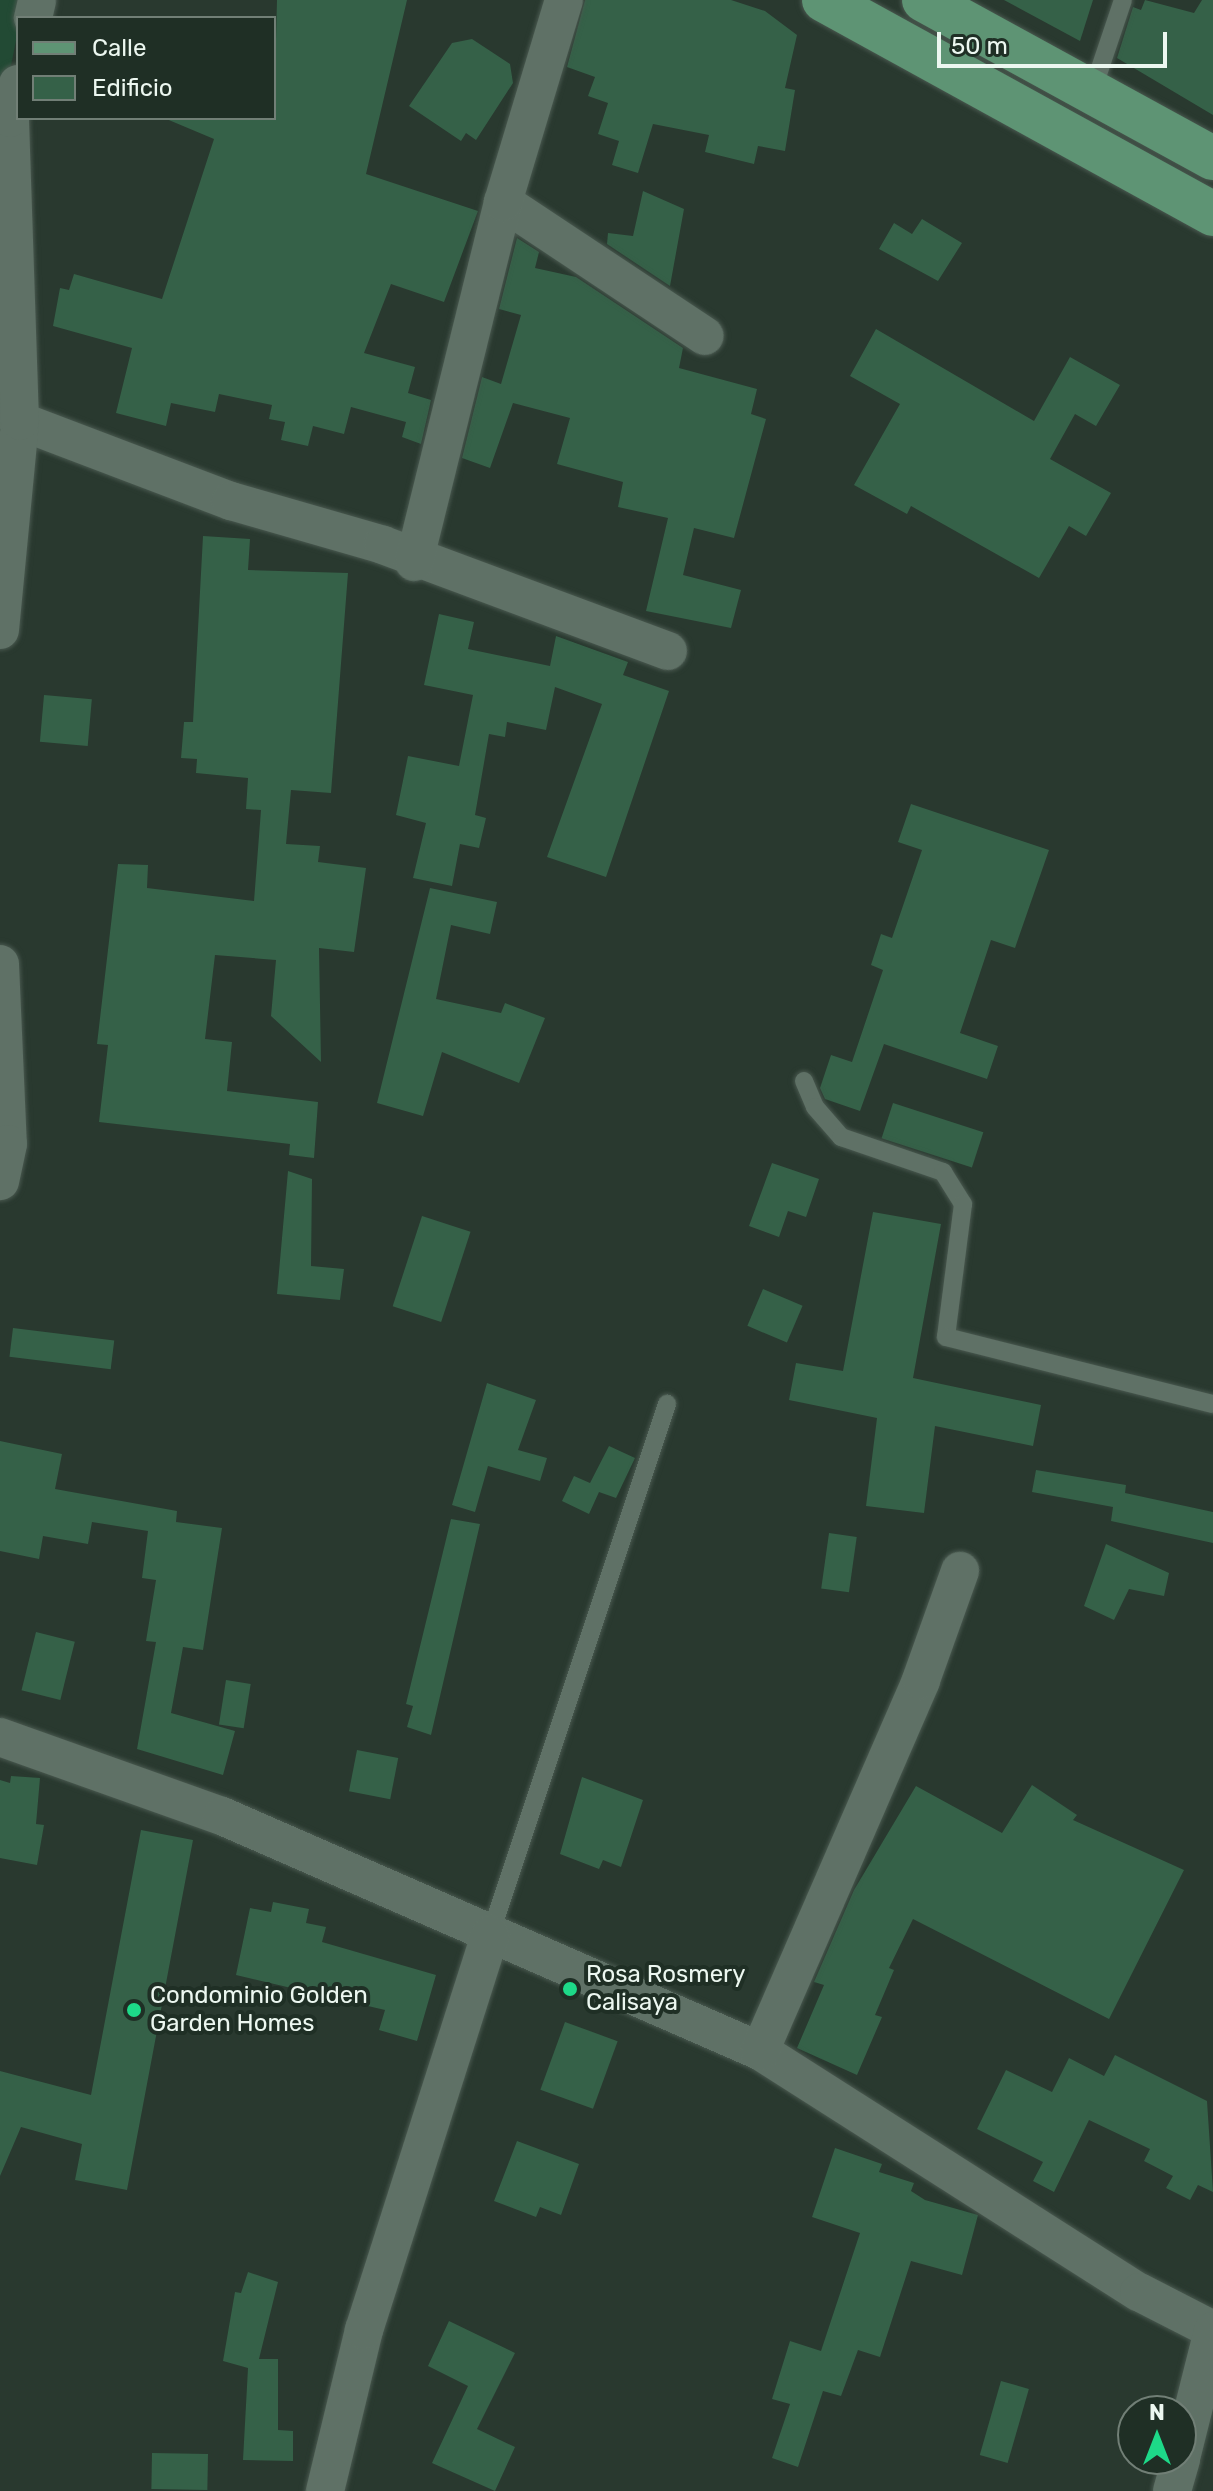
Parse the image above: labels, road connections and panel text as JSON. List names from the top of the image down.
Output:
{
  "places": ["Rosa Rosmery Calisaya", "Condominio Golden Garden Homes"],
  "legend": ["Calle", "Edificio"],
  "scale_bar": "50 m",
  "north": "top"
}
